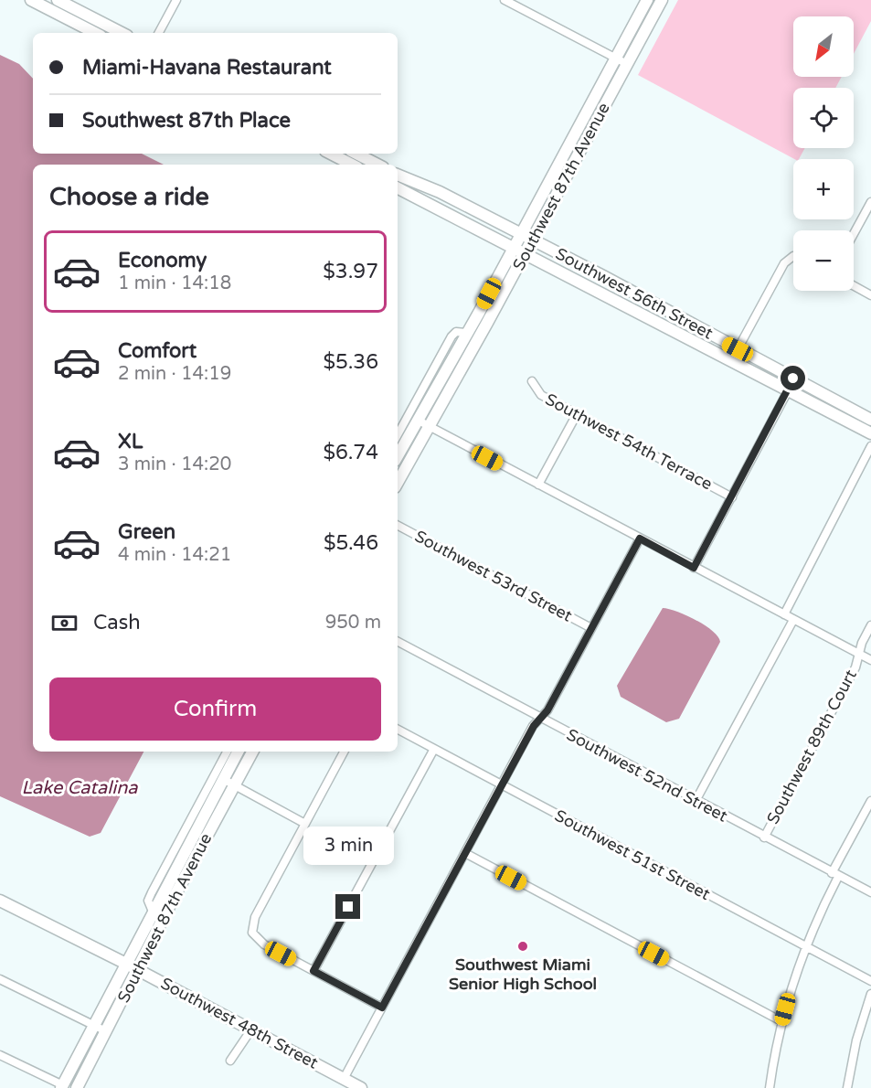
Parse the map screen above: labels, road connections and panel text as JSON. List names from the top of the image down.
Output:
{
  "streets": {
    "main road": ["Southwest 87th Avenue", "Southwest 56th Street", "Southwest 48th Street"],
    "street": [
      "Southwest 54th Terrace",
      "Southwest 53rd Street",
      "Southwest 89th Court",
      "Southwest 52nd Street",
      "Southwest 51st Street"
    ]
  },
  "crossings": [
    ["Southwest 87th Avenue", "Southwest 56th Street"],
    ["Southwest 87th Avenue", "Southwest 48th Street"],
    ["Southwest 89th Court", "Southwest 52nd Street"]
  ],
  "water": ["Lake Catalina"],
  "places": ["Southwest Miami Senior High School"],
  "north": "bottom left",
  "page": {
    "map_buttons": ["+", "−"],
    "banner": ["Miami-Havana Restaurant", "Southwest 87th Place"],
    "heading": "Choose a ride",
    "list": [
      {
        "name": "Economy",
        "note": "1 min · 14:18",
        "value": "$3.97"
      },
      {
        "name": "Comfort",
        "note": "2 min · 14:19",
        "value": "$5.36"
      },
      {
        "name": "XL",
        "note": "3 min · 14:20",
        "value": "$6.74"
      },
      {
        "name": "Green",
        "note": "4 min · 14:21",
        "value": "$5.46"
      }
    ],
    "pay": ["Cash", "950 m"],
    "buttons": "Confirm",
    "bubble": "3 min"
  }
}
